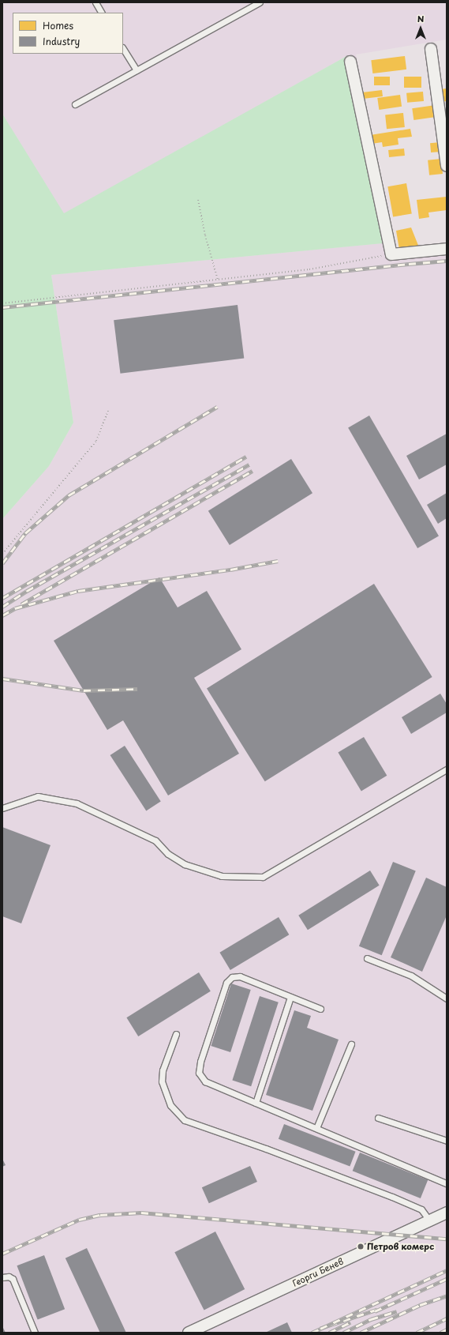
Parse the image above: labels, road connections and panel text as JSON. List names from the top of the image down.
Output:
{
  "streets": {
    "street": ["Георги Бенев"]
  },
  "places": ["Петров комерс"],
  "legend": ["Homes", "Industry"],
  "north": "top"
}
